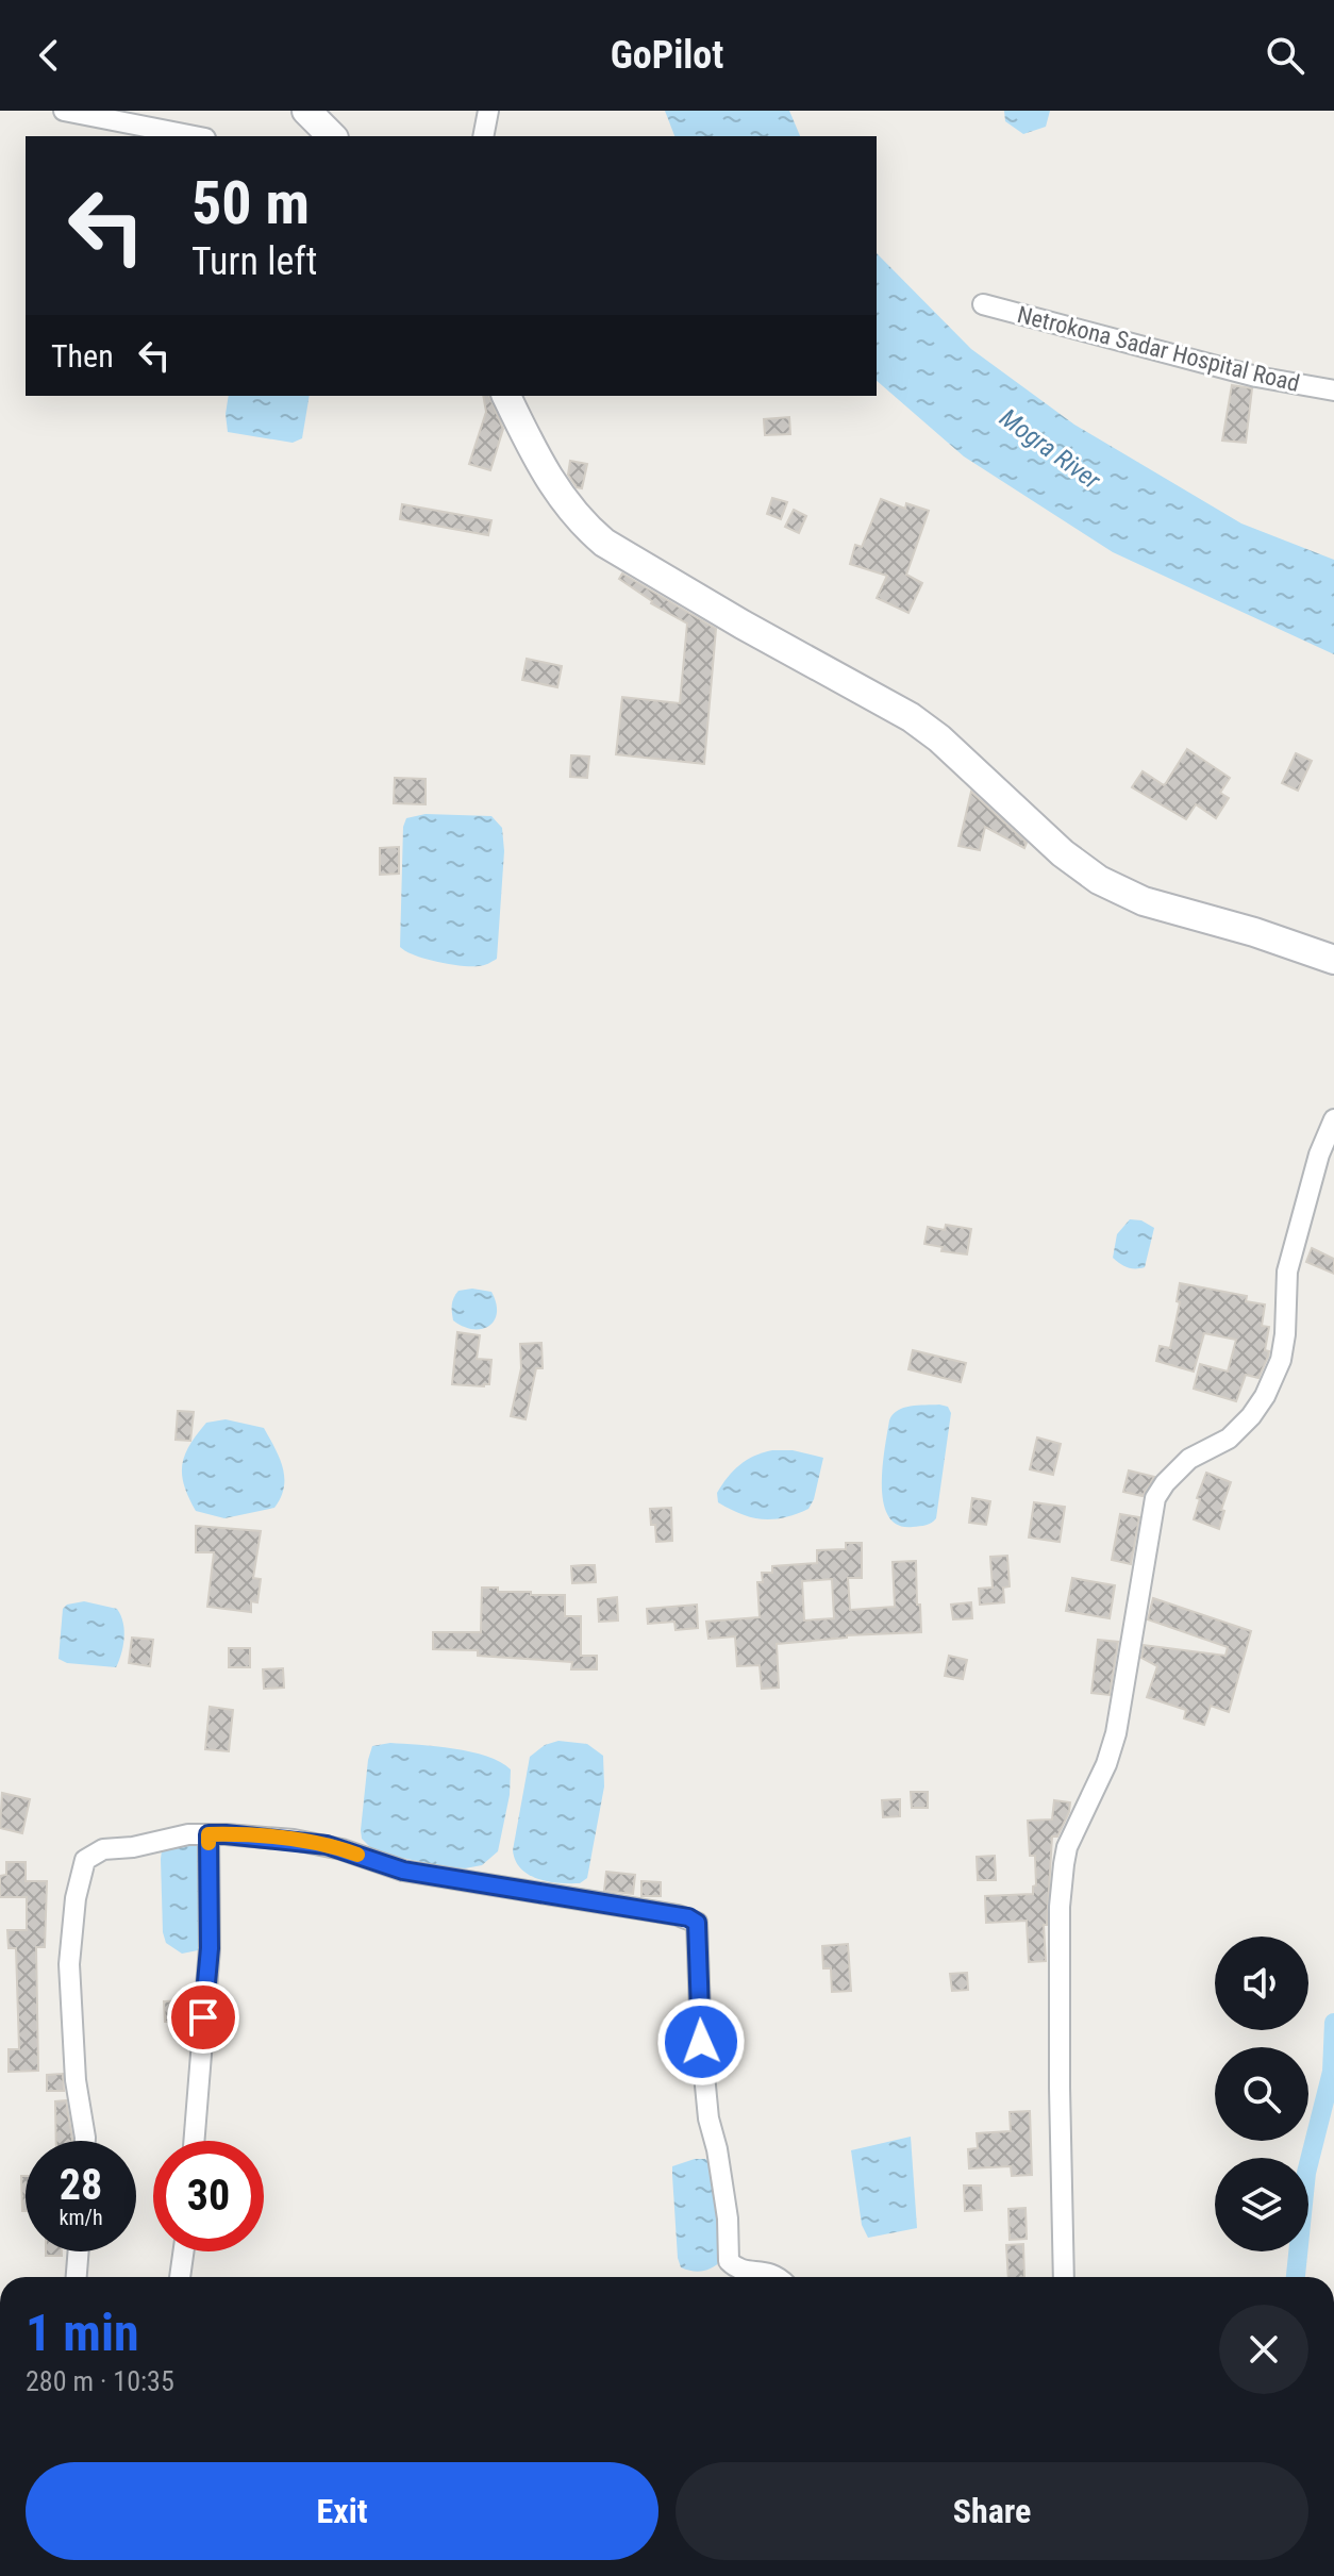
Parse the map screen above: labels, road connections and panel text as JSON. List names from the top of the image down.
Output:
{
  "streets": {
    "street": ["Netrokona Sadar Hospital Road"]
  },
  "water": ["Mogra River"],
  "page": {
    "header": "GoPilot",
    "turn": ["50 m", "Turn left"],
    "then": "Then",
    "speed": "28 km/h",
    "limit": "30",
    "heading": ["1 min", "280 m · 10:35"],
    "buttons": ["Exit", "Share"]
  }
}
